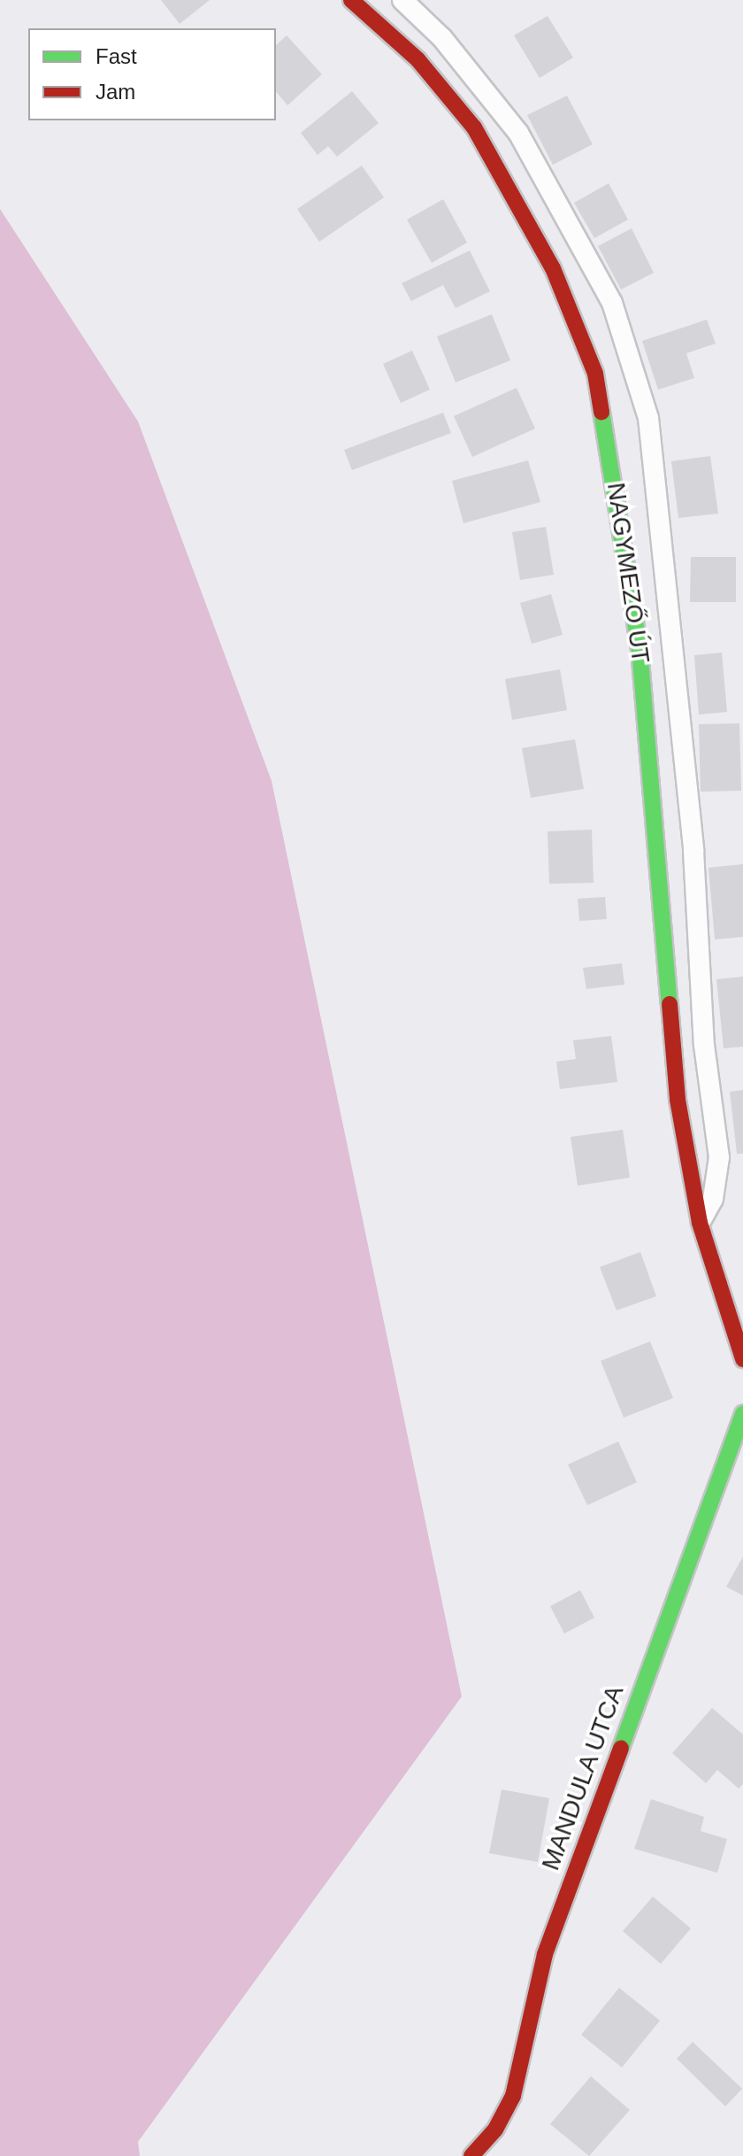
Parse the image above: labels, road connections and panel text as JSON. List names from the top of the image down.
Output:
{
  "streets": {
    "main road": ["NAGYMEZŐ ÚT", "MANDULA UTCA"]
  },
  "legend": ["Fast", "Jam"]
}
